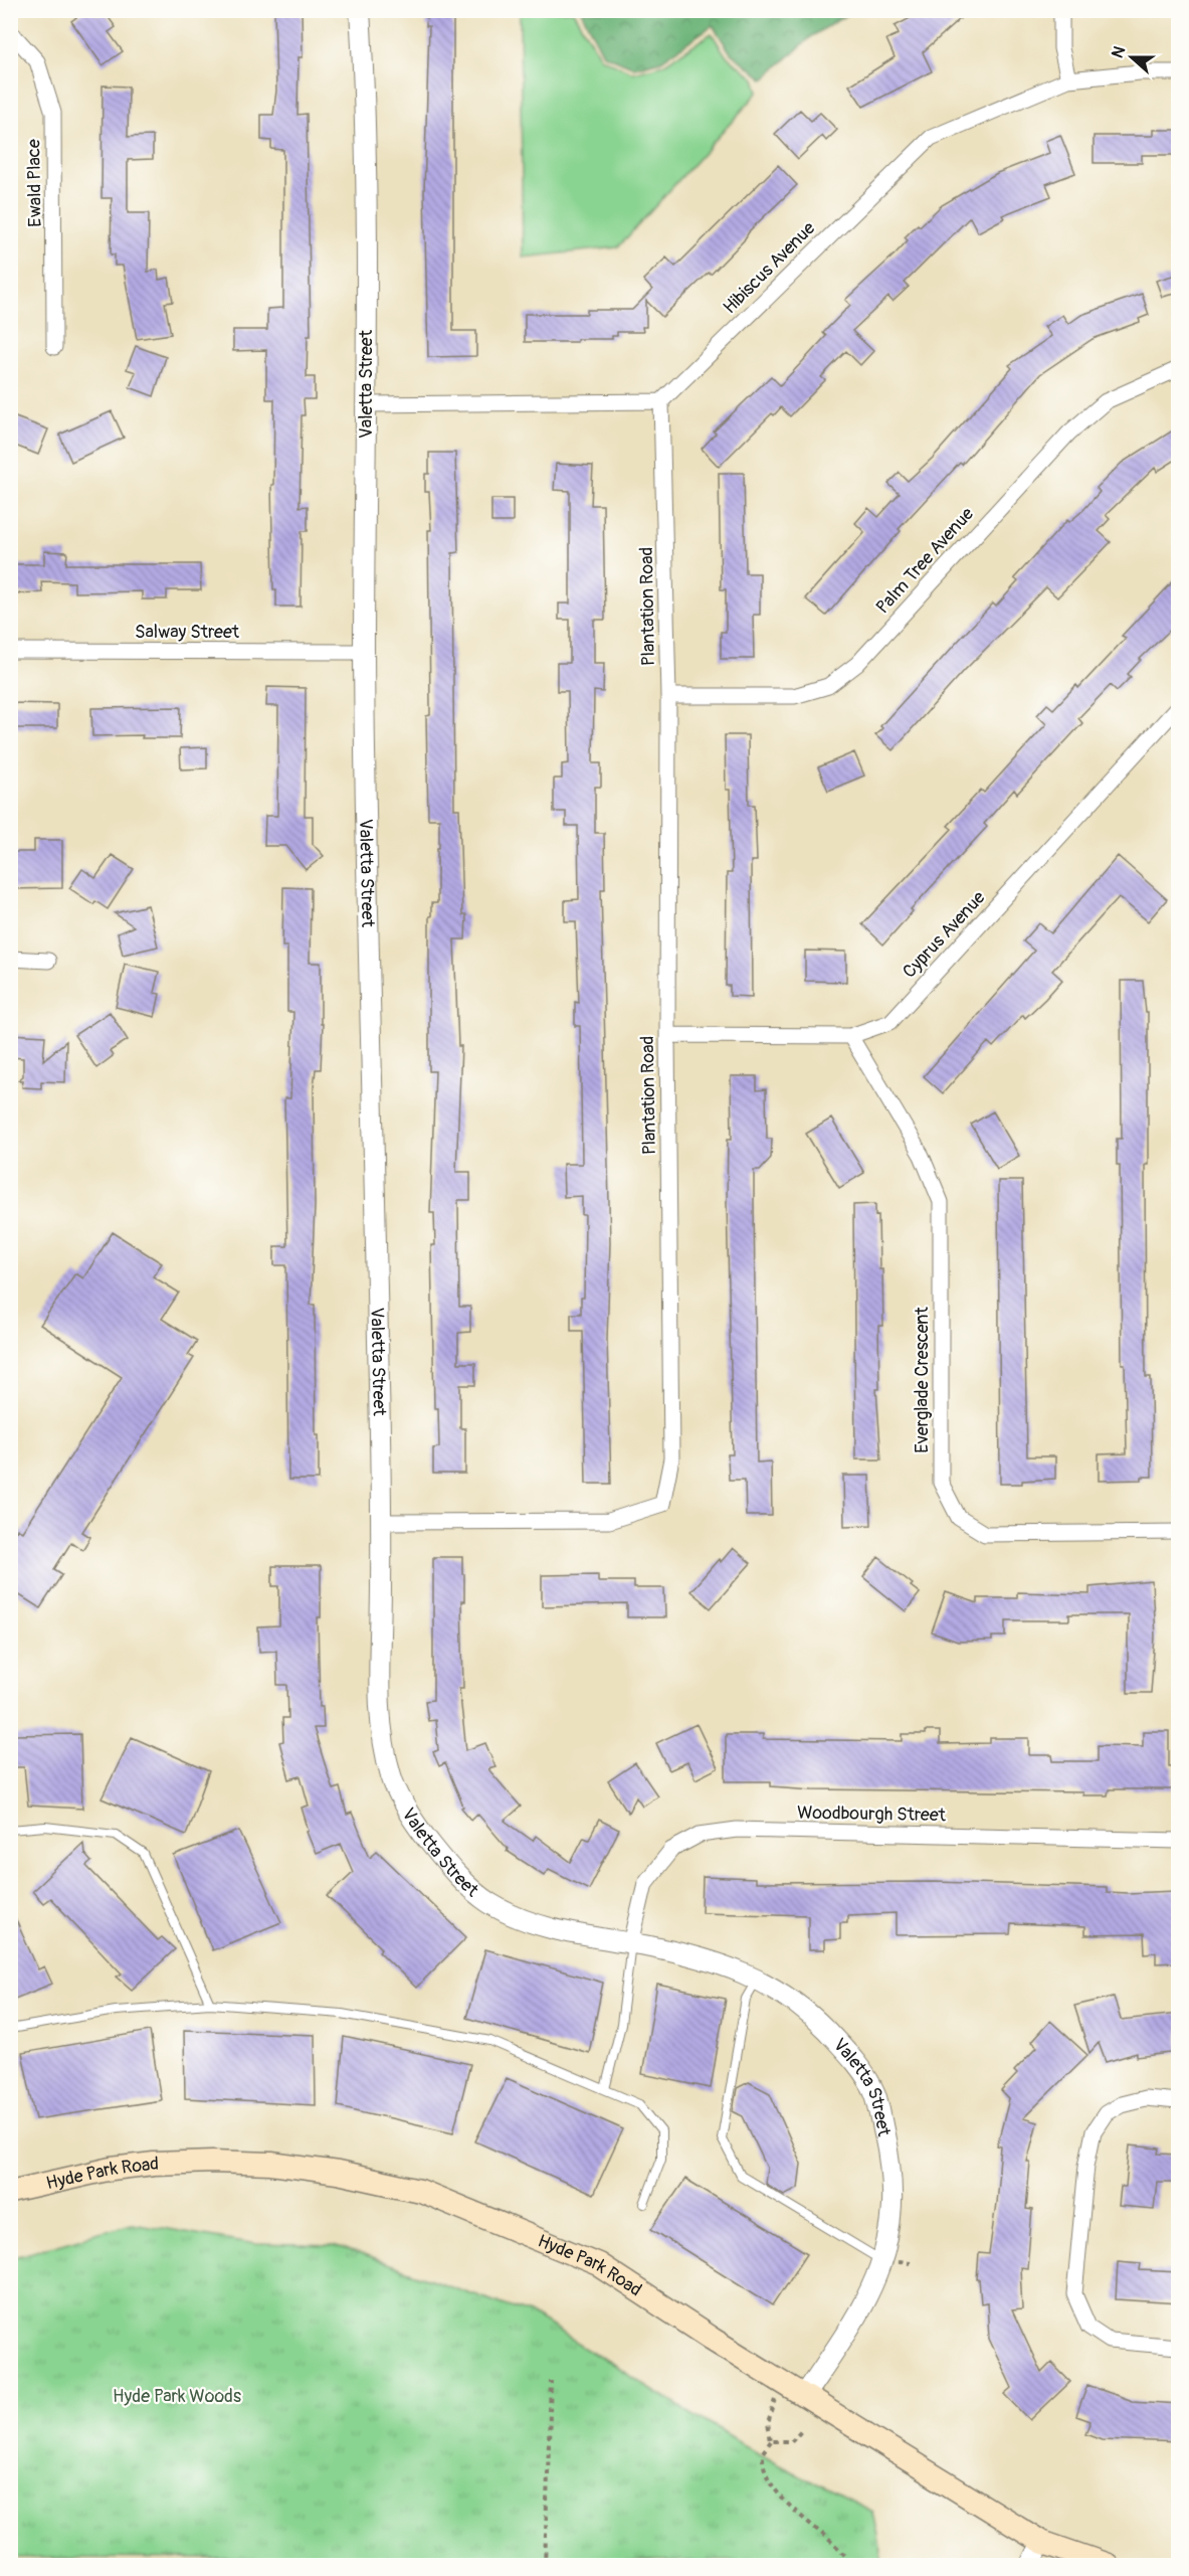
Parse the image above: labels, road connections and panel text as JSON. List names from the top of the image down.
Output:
{
  "streets": {
    "main road": ["Hyde Park Road"],
    "street": [
      "Ewald Place",
      "Hibiscus Avenue",
      "Valetta Street",
      "Palm Tree Avenue",
      "Plantation Road",
      "Salway Street",
      "Cyprus Avenue",
      "Everglade Crescent",
      "Woodbourgh Street"
    ]
  },
  "crossings": [
    ["Hibiscus Avenue", "Plantation Road"],
    ["Valetta Street", "Plantation Road"],
    ["Valetta Street", "Salway Street"],
    ["Valetta Street", "Woodbourgh Street"],
    ["Valetta Street", "Hyde Park Road"],
    ["Palm Tree Avenue", "Plantation Road"],
    ["Plantation Road", "Cyprus Avenue"],
    ["Cyprus Avenue", "Everglade Crescent"]
  ],
  "parks": ["Hyde Park Woods"],
  "north": "left"
}
